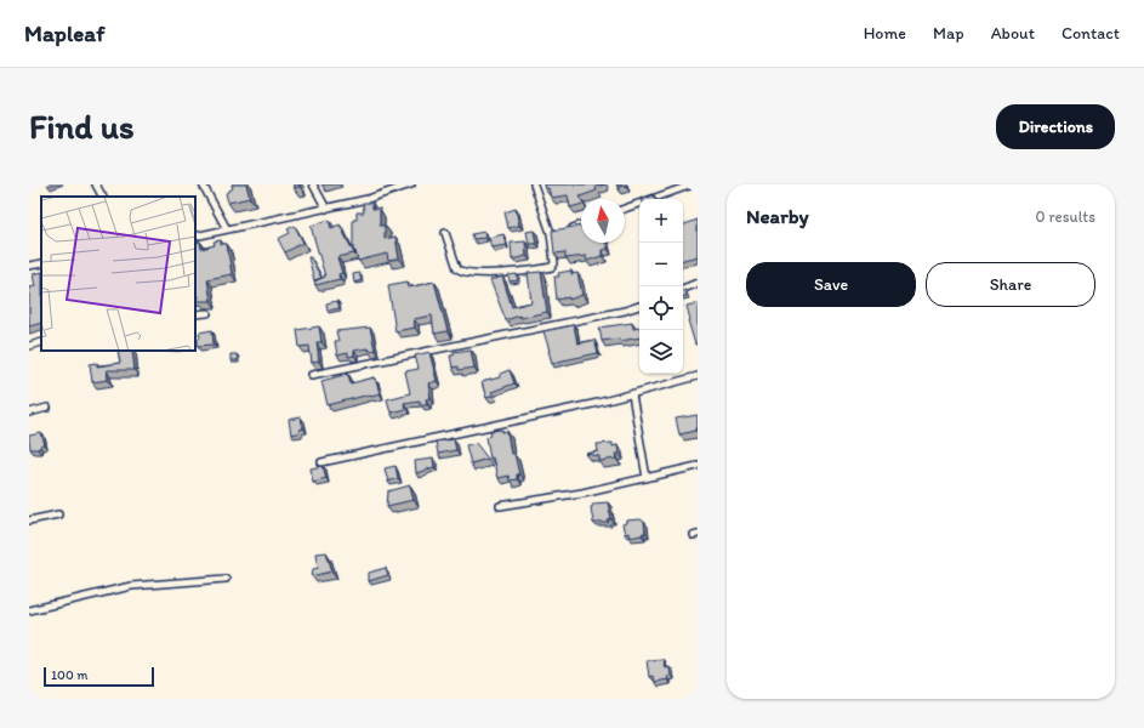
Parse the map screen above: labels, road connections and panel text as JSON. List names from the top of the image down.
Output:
{
  "scale_bar": "100 m",
  "north": "top",
  "page": {
    "header": "Mapleaf",
    "nav": [
      "Home",
      "Map",
      "About",
      "Contact"
    ],
    "buttons": [
      "Directions",
      ["Save", "Share"]
    ],
    "title": "Find us",
    "heading": ["Nearby", "0 results"],
    "map_buttons": ["+", "−"],
    "scale": "100 m"
  }
}
